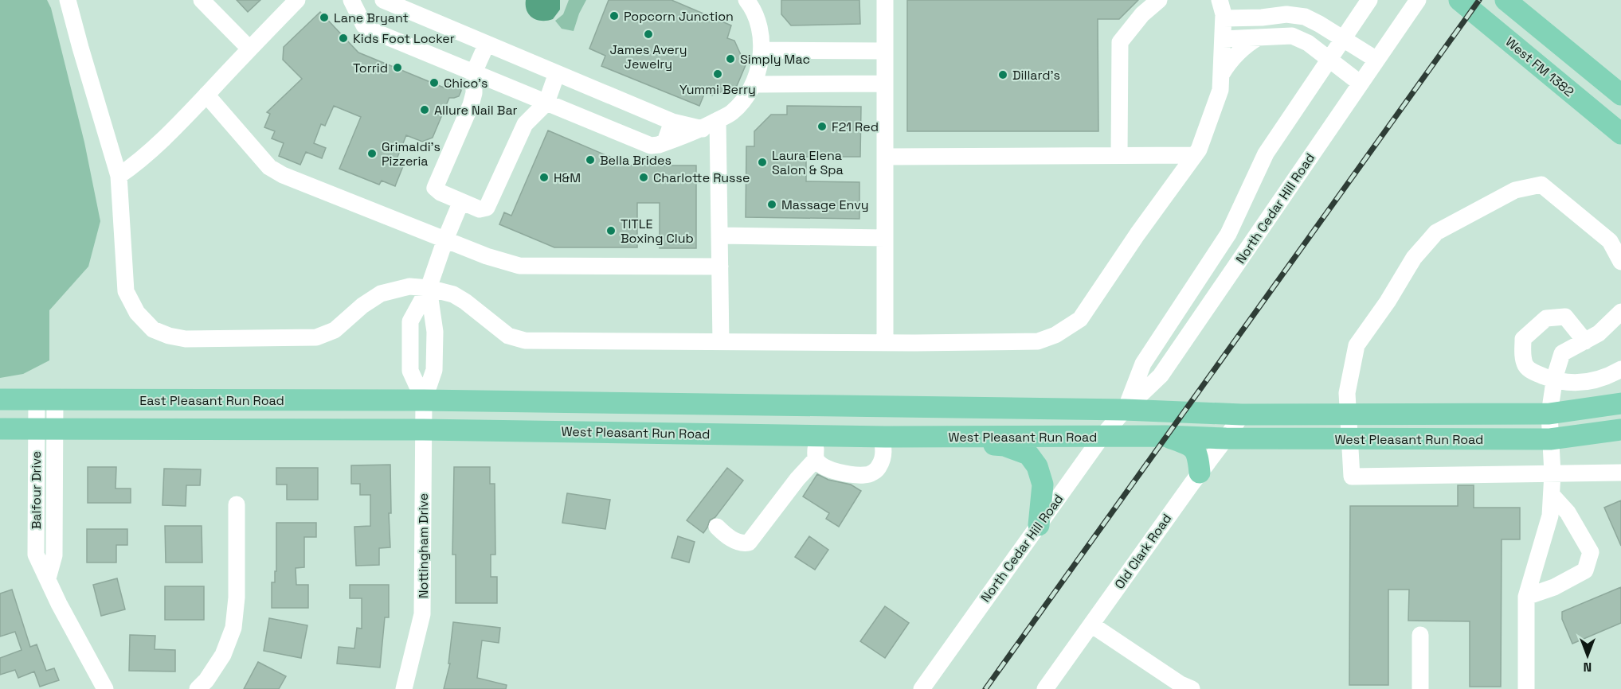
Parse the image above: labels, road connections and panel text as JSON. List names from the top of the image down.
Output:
{
  "streets": {
    "main road": ["West FM 1382", "East Pleasant Run Road", "West Pleasant Run Road"],
    "street": [
      "North Cedar Hill Road",
      "Balfour Drive",
      "Nottingham Drive",
      "Old Clark Road"
    ]
  },
  "crossings": [
    ["North Cedar Hill Road", "West Pleasant Run Road"],
    ["East Pleasant Run Road", "West Pleasant Run Road"],
    ["East Pleasant Run Road", "Balfour Drive"],
    ["East Pleasant Run Road", "Nottingham Drive"],
    ["West Pleasant Run Road", "Nottingham Drive"],
    ["West Pleasant Run Road", "Old Clark Road"]
  ],
  "places": [
    "Popcorn Junction",
    "Lane Bryant",
    "James Avery Jewelry",
    "Kids Foot Locker",
    "Simply Mac",
    "Torrid",
    "Yummi Berry",
    "Dillard's",
    "Chico's",
    "Allure Nail Bar",
    "F21 Red",
    "Grimaldi's Pizzeria",
    "Bella Brides",
    "Laura Elena Salon & Spa",
    "H&M",
    "Charlotte Russe",
    "Massage Envy",
    "TITLE Boxing Club"
  ],
  "north": "bottom"
}
